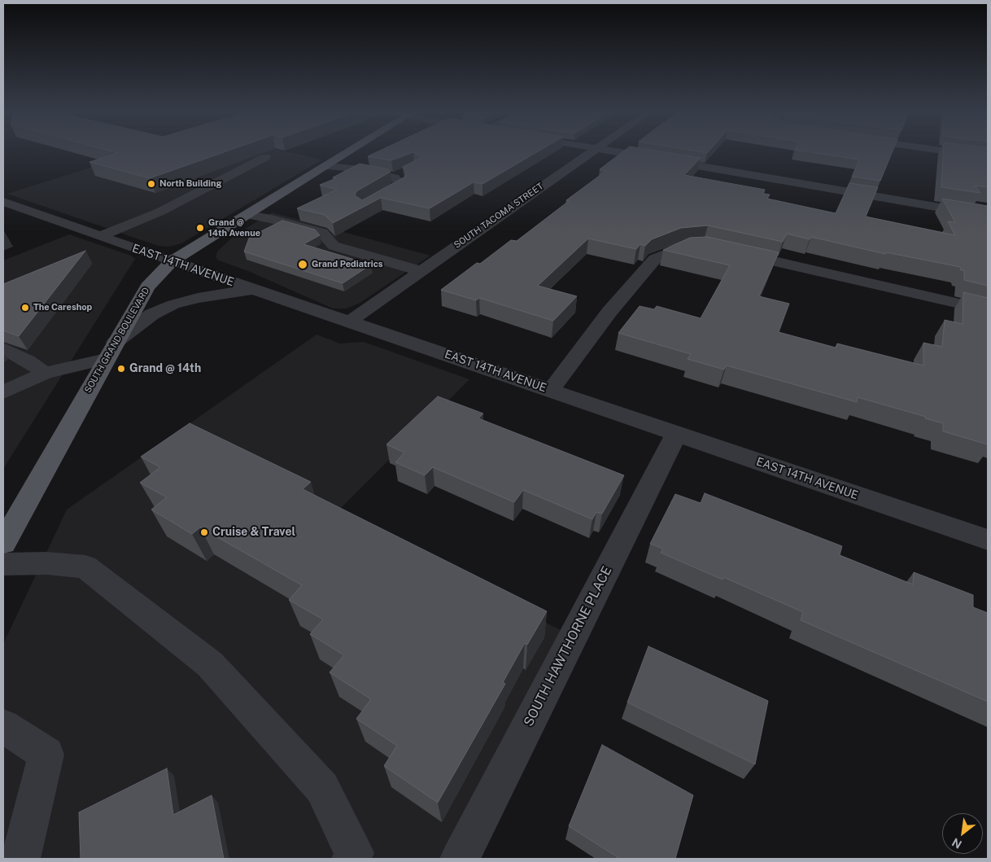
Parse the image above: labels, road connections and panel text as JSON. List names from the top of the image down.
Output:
{
  "streets": {
    "main road": ["SOUTH GRAND BOULEVARD"],
    "street": ["SOUTH TACOMA STREET", "EAST 14TH AVENUE", "SOUTH HAWTHORNE PLACE"]
  },
  "crossings": [
    ["SOUTH TACOMA STREET", "EAST 14TH AVENUE"],
    ["EAST 14TH AVENUE", "SOUTH GRAND BOULEVARD"],
    ["EAST 14TH AVENUE", "SOUTH HAWTHORNE PLACE"]
  ],
  "places": [
    "North Building",
    "Grand @ 14th Avenue",
    "Grand Pediatrics",
    "The Careshop",
    "Grand @ 14th",
    "Cruise & Travel"
  ],
  "north": "bottom left"
}
